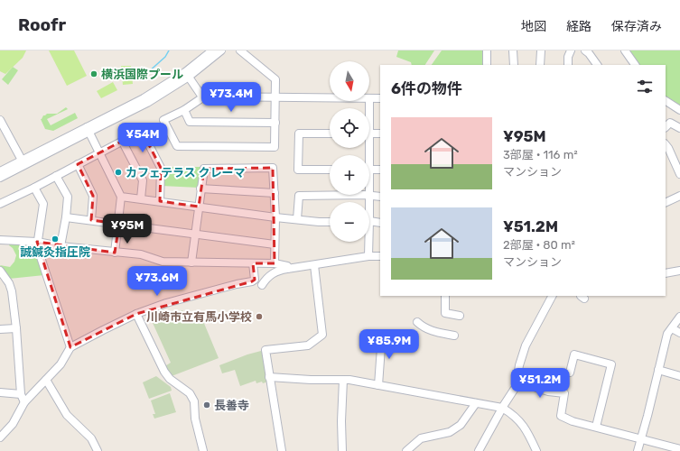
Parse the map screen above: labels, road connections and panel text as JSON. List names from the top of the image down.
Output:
{
  "places": [
    "横浜国際プール",
    "カフェテラス クレーマ",
    "誠鍼灸指圧院",
    "川崎市立有馬小学校",
    "長善寺"
  ],
  "north": "bottom",
  "page": {
    "header": "Roofr",
    "nav": ["地図", "経路", "保存済み"],
    "map_buttons": ["+", "−"],
    "heading": "6件の物件",
    "price": [
      "¥73.4M",
      "¥54M",
      "¥95M",
      "¥73.6M",
      "¥85.9M",
      "¥51.2M"
    ],
    "list": [
      {
        "name": "¥95M",
        "note": "3部屋 · 116 m² · マンション"
      },
      {
        "name": "¥51.2M",
        "note": "2部屋 · 80 m² · マンション"
      }
    ]
  }
}
